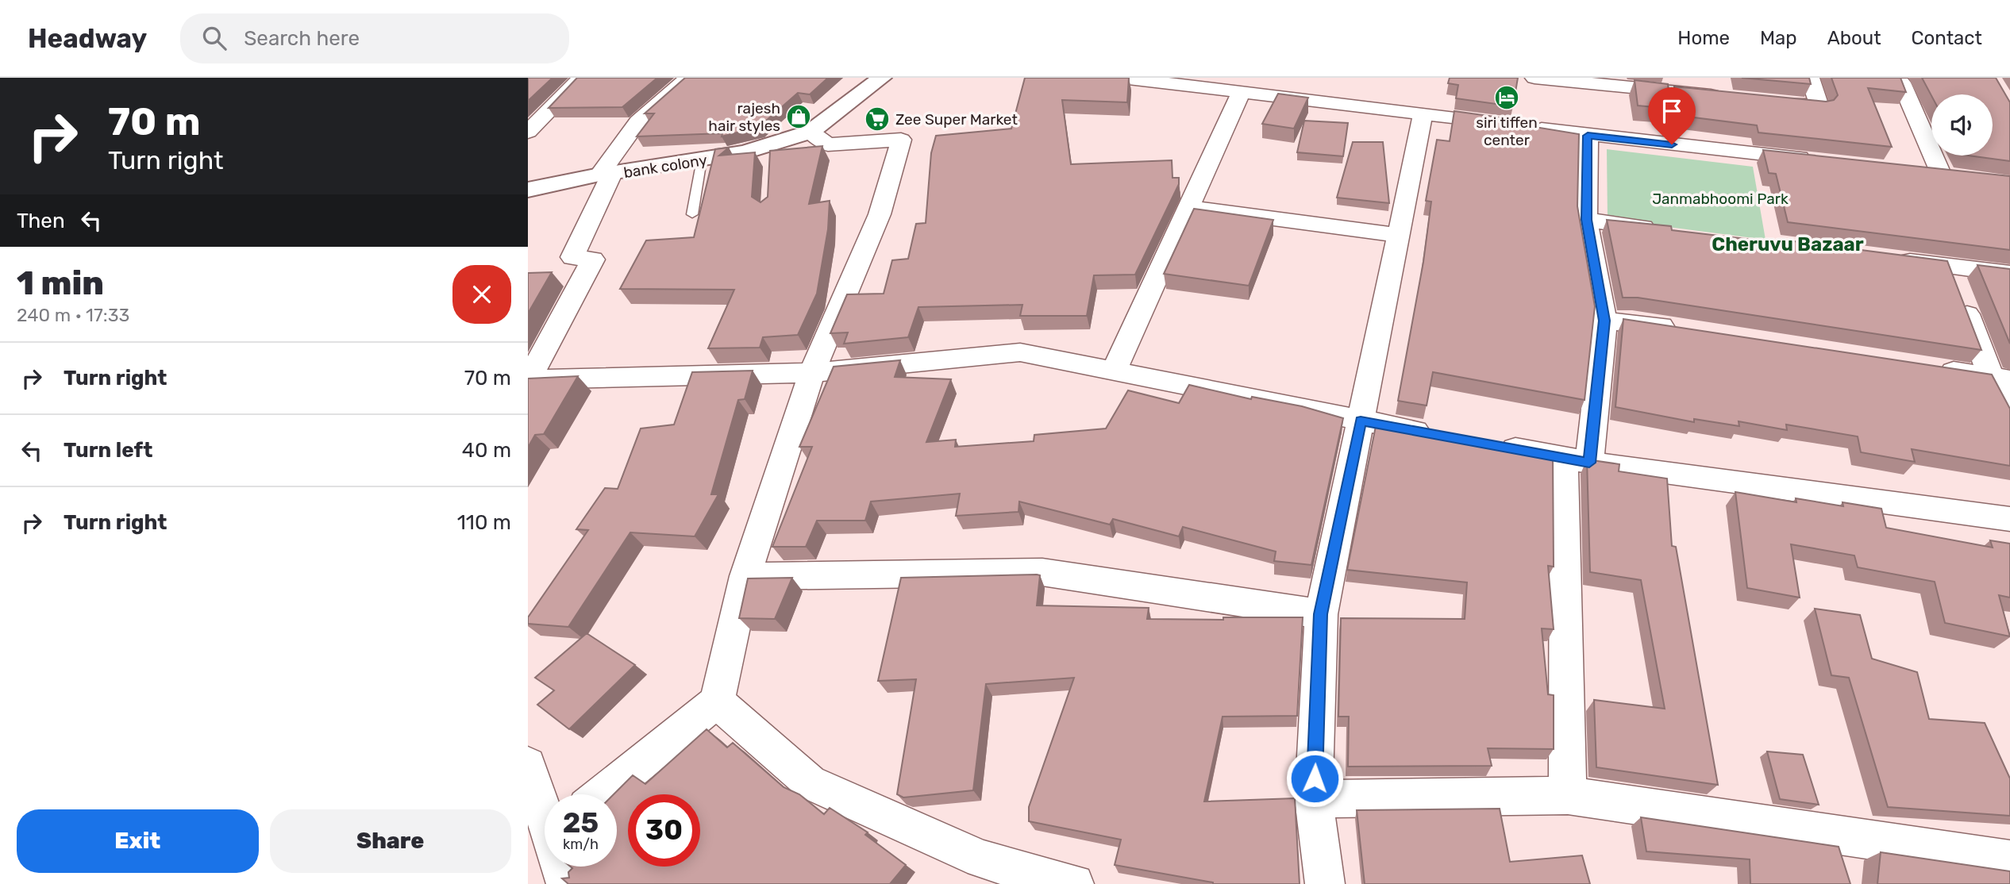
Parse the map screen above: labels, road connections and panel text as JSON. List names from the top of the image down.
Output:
{
  "streets": {
    "main road": ["bank colony"]
  },
  "districts": ["Cheruvu Bazaar"],
  "parks": ["Janmabhoomi Park"],
  "places": {
    "hotel": ["siri tiffen center"],
    "shop": ["rajesh hair styles"],
    "supermarket": ["Zee Super Market"]
  },
  "page": {
    "header": "Headway",
    "search": "Search here",
    "nav": [
      "Home",
      "Map",
      "About",
      "Contact"
    ],
    "turn": ["70 m", "Turn right"],
    "then": "Then",
    "heading": ["1 min", "240 m · 17:33"],
    "list": [
      {
        "name": "Turn right",
        "value": "70 m"
      },
      {
        "name": "Turn left",
        "value": "40 m"
      },
      {
        "name": "Turn right",
        "value": "110 m"
      }
    ],
    "speed": "25 km/h",
    "limit": "30",
    "buttons": ["Exit", "Share"]
  }
}
